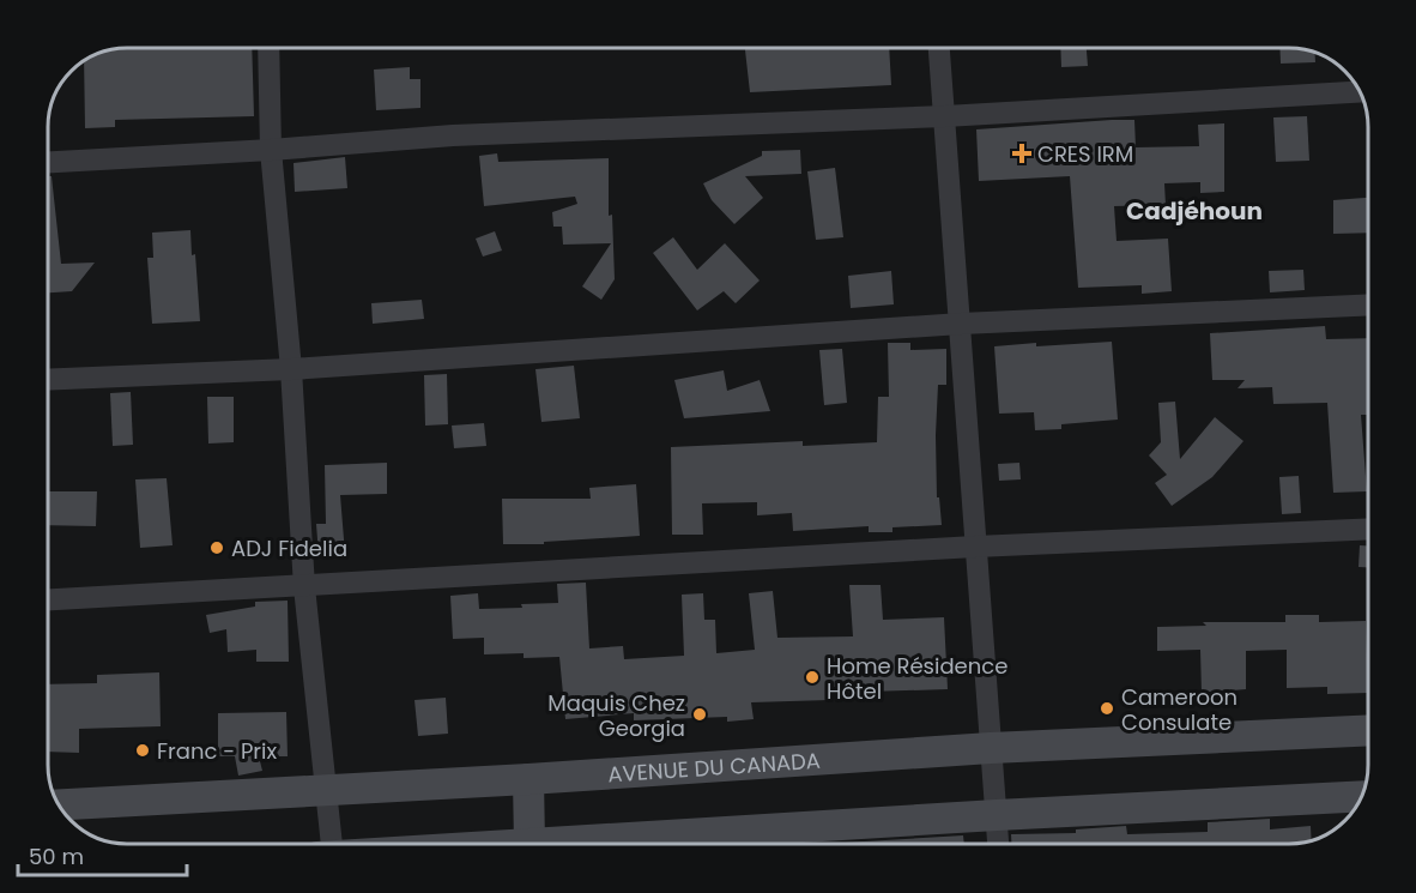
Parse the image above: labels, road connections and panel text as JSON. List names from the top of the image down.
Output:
{
  "streets": {
    "main road": ["AVENUE DU CANADA"]
  },
  "districts": ["Cadjéhoun"],
  "places": {
    "health": ["CRES IRM"],
    "other": [
      "ADJ Fidelia",
      "Home Résidence Hôtel",
      "Cameroon Consulate",
      "Maquis Chez Georgia",
      "Franc - Prix"
    ]
  },
  "scale_bar": "50 m"
}
